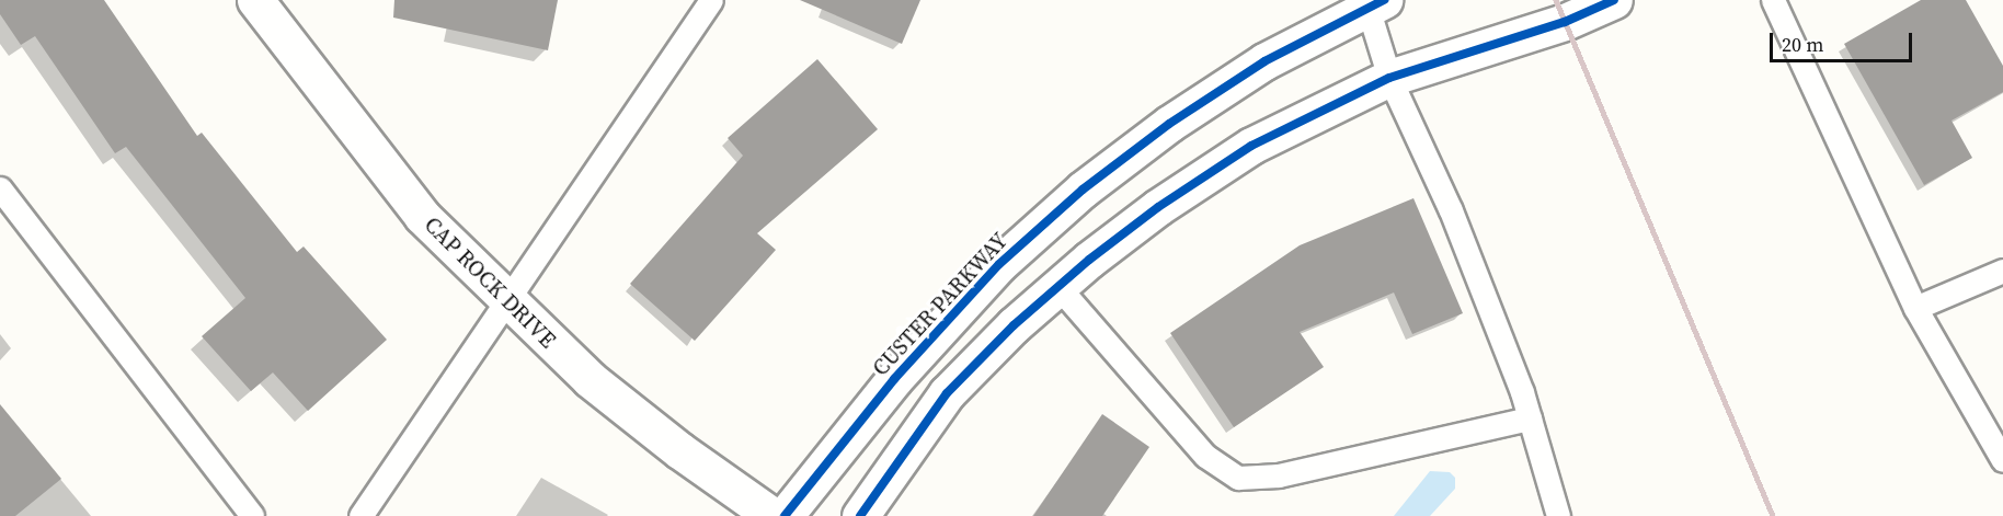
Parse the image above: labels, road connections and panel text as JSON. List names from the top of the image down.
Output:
{
  "streets": {
    "street": ["CAP ROCK DRIVE", "CUSTER PARKWAY"]
  },
  "scale_bar": "20 m"
}
